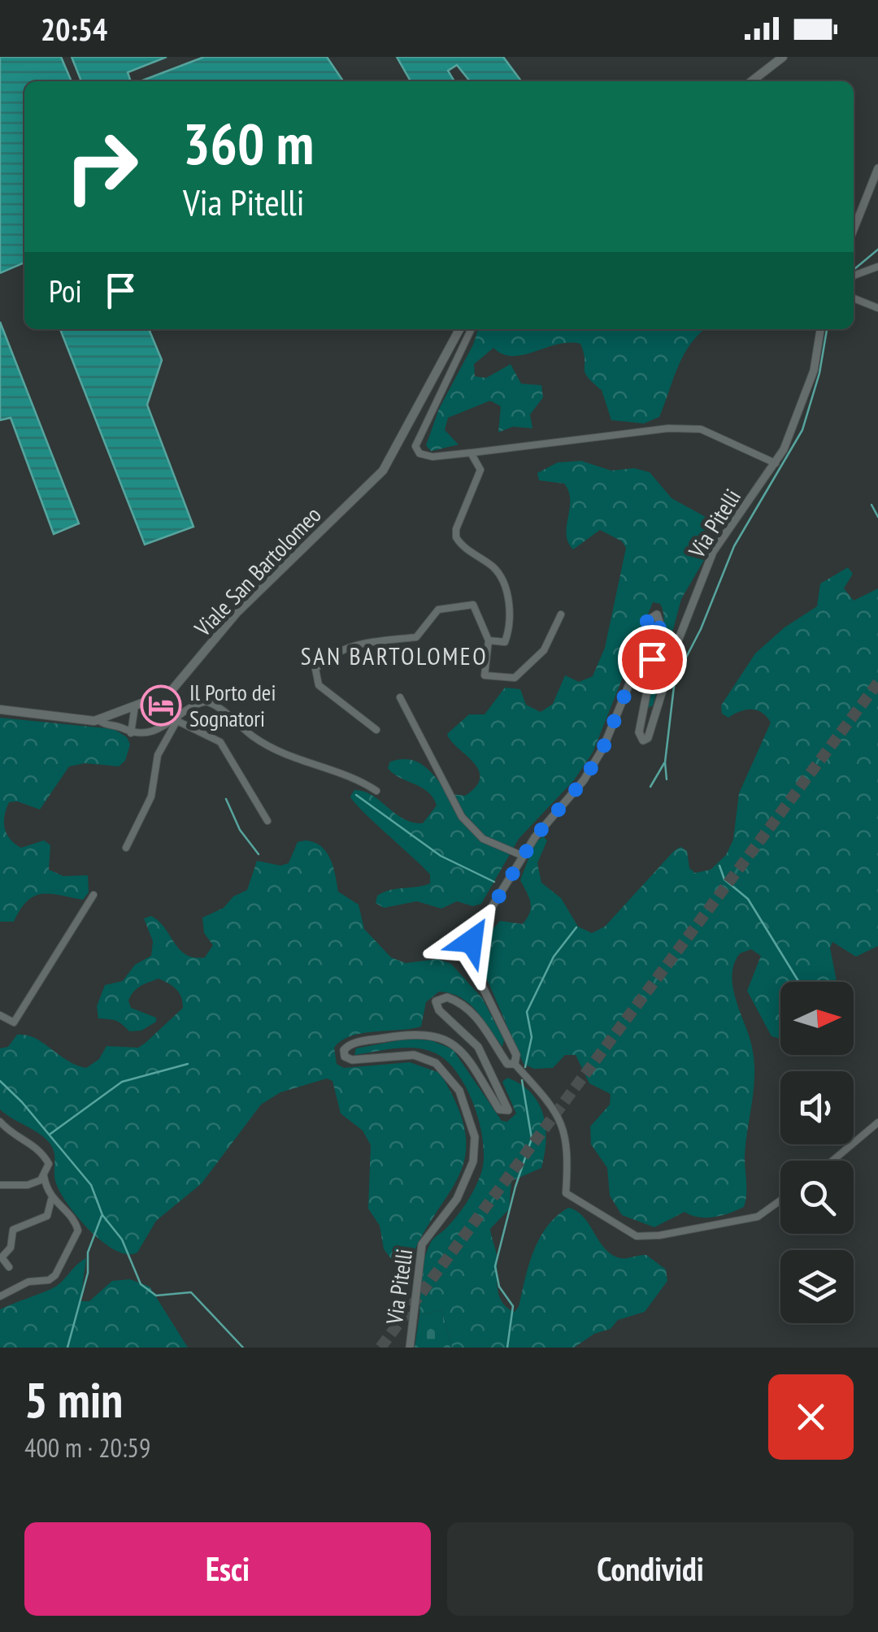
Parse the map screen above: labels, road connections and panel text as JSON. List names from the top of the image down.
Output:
{
  "streets": {
    "main road": ["Viale San Bartolomeo"],
    "street": ["Via Pitelli"]
  },
  "districts": ["SAN BARTOLOMEO"],
  "places": {
    "hotel": ["Il Porto dei Sognatori"]
  },
  "north": "right",
  "page": {
    "status": "20:54",
    "turn": ["360 m", "Via Pitelli"],
    "then": "Poi",
    "heading": ["5 min", "400 m · 20:59"],
    "buttons": ["Esci", "Condividi"]
  }
}
